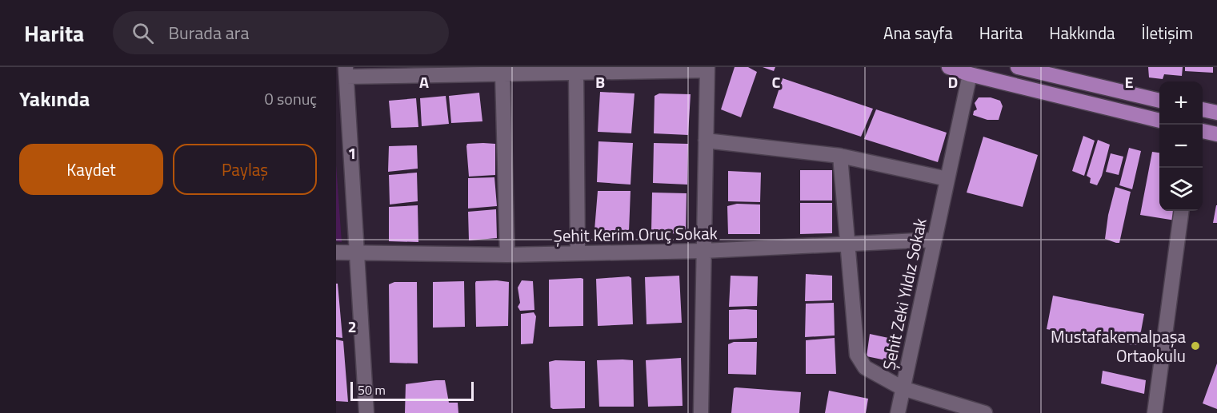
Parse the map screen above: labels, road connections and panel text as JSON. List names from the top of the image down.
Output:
{
  "streets": {
    "street": ["Şehit Kerim Oruç Sokak", "Şehit Zeki Yıldız Sokak"]
  },
  "crossings": [
    ["Şehit Kerim Oruç Sokak", "Şehit Zeki Yıldız Sokak"]
  ],
  "places": ["Mustafakemalpaşa Ortaokulu"],
  "scale_bar": "50 m",
  "page": {
    "header": "Harita",
    "search": "Burada ara",
    "nav": [
      "Ana sayfa",
      "Harita",
      "Hakkında",
      "İletişim"
    ],
    "heading": ["Yakında", "0 sonuç"],
    "map_buttons": ["+", "−"],
    "buttons": ["Kaydet", "Paylaş"],
    "scale": "50 m"
  },
  "grid": {
    "columns": [
      "A",
      "B",
      "C",
      "D",
      "E"
    ],
    "rows": ["1", "2"]
  }
}
